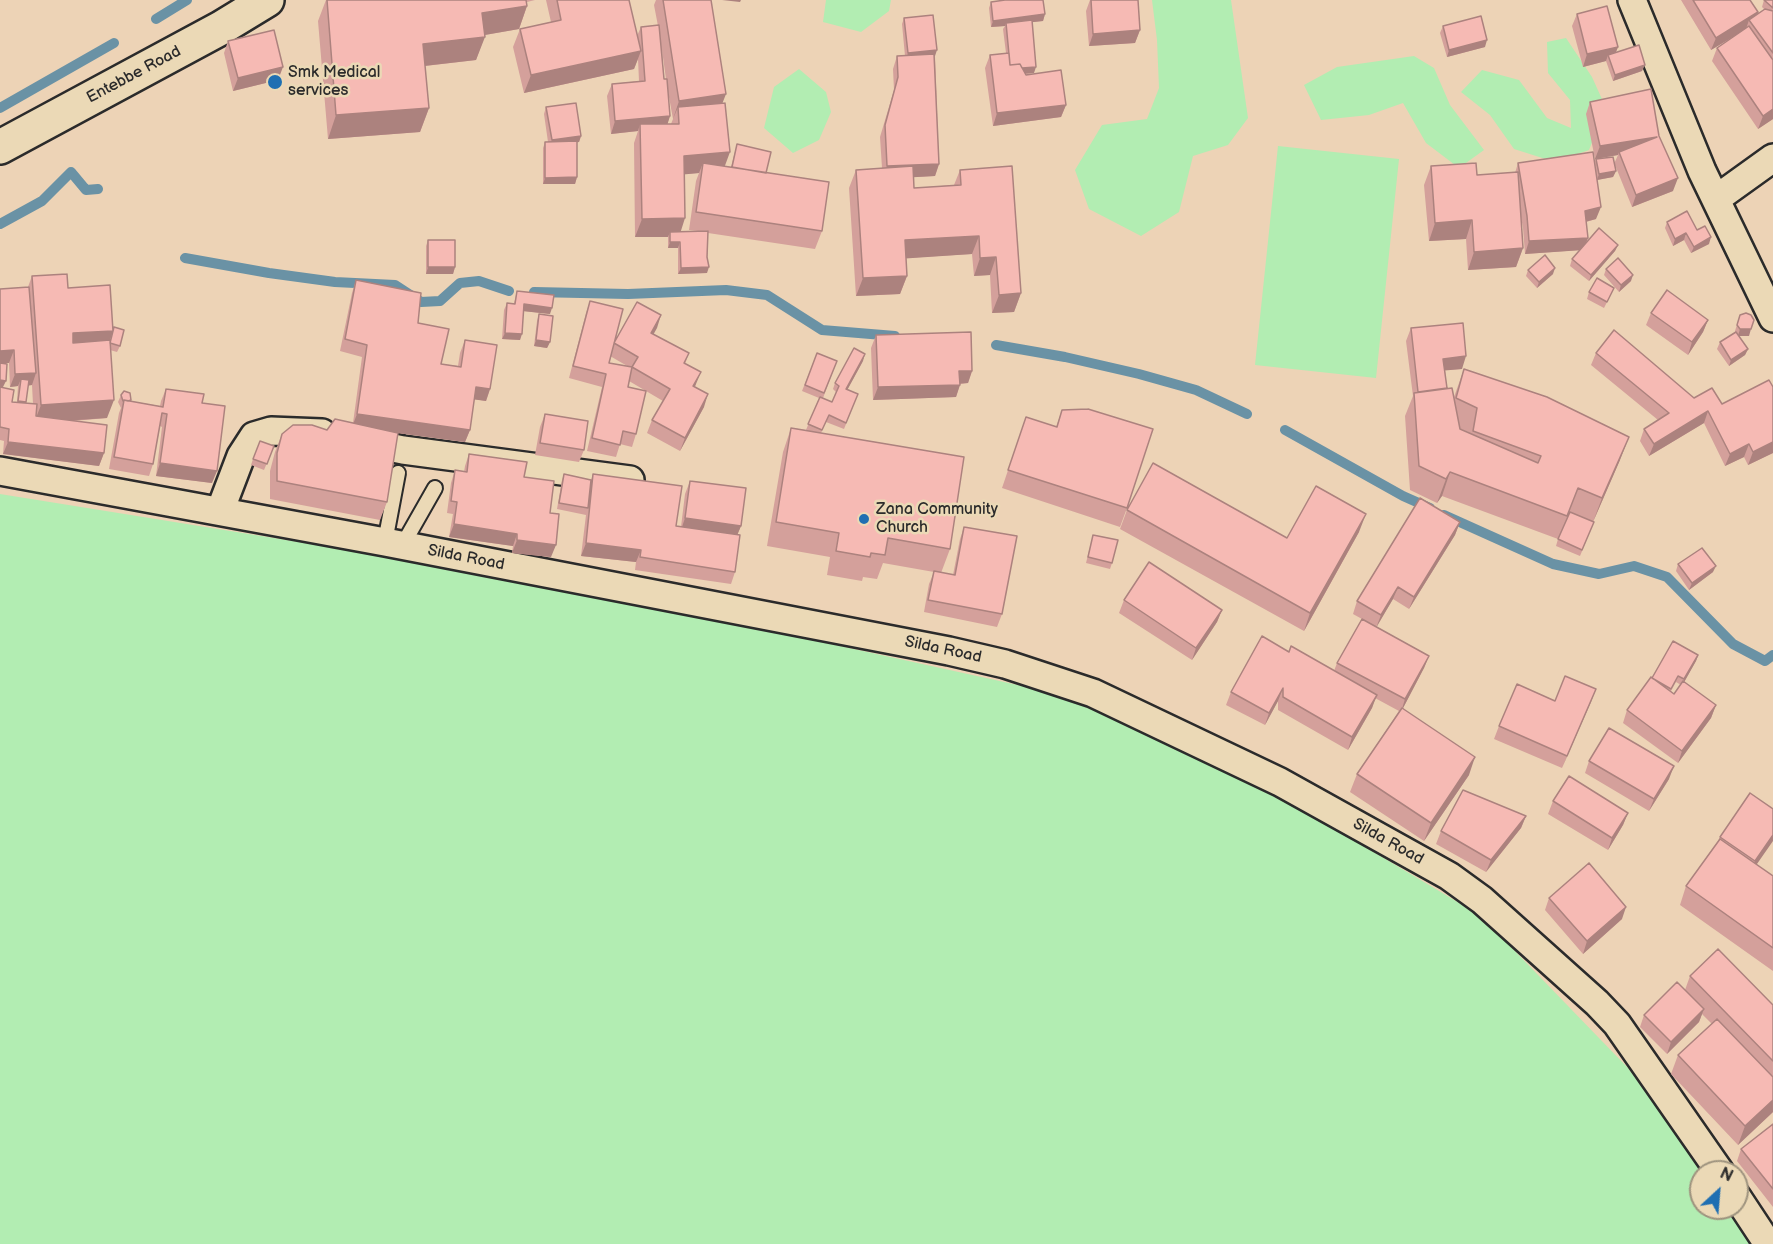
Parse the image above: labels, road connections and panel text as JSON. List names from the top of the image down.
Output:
{
  "streets": {
    "main road": ["Entebbe Road"],
    "street": ["Silda Road"]
  },
  "places": ["Smk Medical services", "Zana Community Church"],
  "north": "top right"
}
